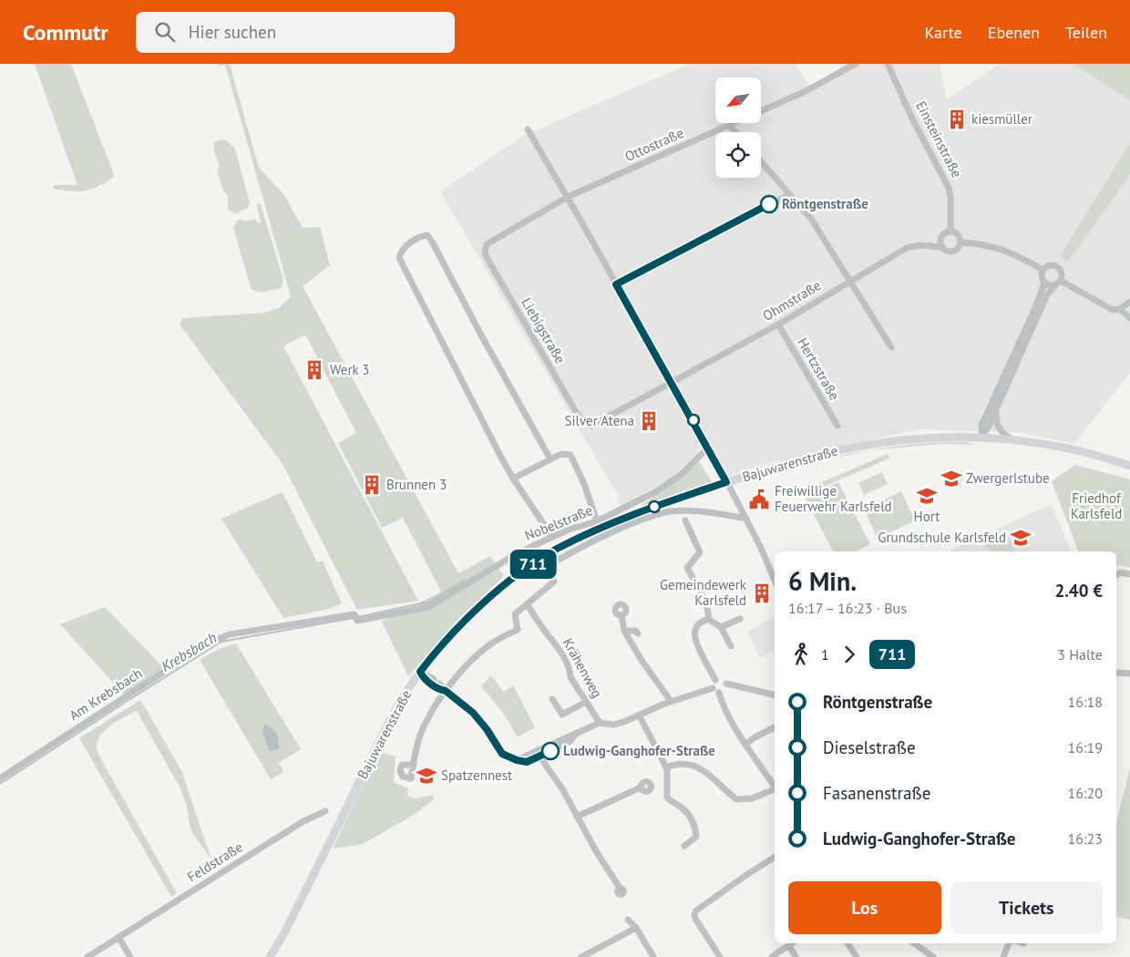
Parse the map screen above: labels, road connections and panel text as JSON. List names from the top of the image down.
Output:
{
  "streets": {
    "main road": ["Bajuwarenstraße"],
    "street": [
      "Einsteinstraße",
      "Ottostraße",
      "Ohmstraße",
      "Liebigstraße",
      "Hertzstraße",
      "Nobelstraße",
      "Krähenweg",
      "Am Krebsbach",
      "Feldstraße"
    ]
  },
  "crossings": [
    ["Einsteinstraße", "Ohmstraße"],
    ["Ottostraße", "Liebigstraße"],
    ["Ohmstraße", "Liebigstraße"],
    ["Ohmstraße", "Hertzstraße"],
    ["Nobelstraße", "Am Krebsbach"]
  ],
  "water": ["Krebsbach"],
  "parks": ["Friedhof Karlsfeld"],
  "places": {
    "building": [
      "kiesmüller",
      "Werk 3",
      "Silver Atena",
      "Brunnen 3",
      "Gemeindewerk Karlsfeld"
    ],
    "other": ["Röntgenstraße", "Ludwig-Ganghofer-Straße"],
    "school or university": [
      "Zwergerlstube",
      "Hort",
      "Grundschule Karlsfeld",
      "Spatzennest"
    ],
    "public building": ["Freiwillige Feuerwehr Karlsfeld"]
  },
  "lines": ["bus line 711"],
  "north": "bottom left",
  "page": {
    "header": "Commutr",
    "search": "Hier suchen",
    "nav": ["Karte", "Ebenen", "Teilen"],
    "on_map": "711",
    "heading": ["6 Min.", "16:17 – 16:23 · Bus", "2.40 €"],
    "legs": ["1", "711", "3 Halte"],
    "list": [
      {
        "name": "Röntgenstraße",
        "value": "16:18"
      },
      {
        "name": "Dieselstraße",
        "value": "16:19"
      },
      {
        "name": "Fasanenstraße",
        "value": "16:20"
      },
      {
        "name": "Ludwig-Ganghofer-Straße",
        "value": "16:23"
      }
    ],
    "buttons": ["Los", "Tickets"]
  }
}
